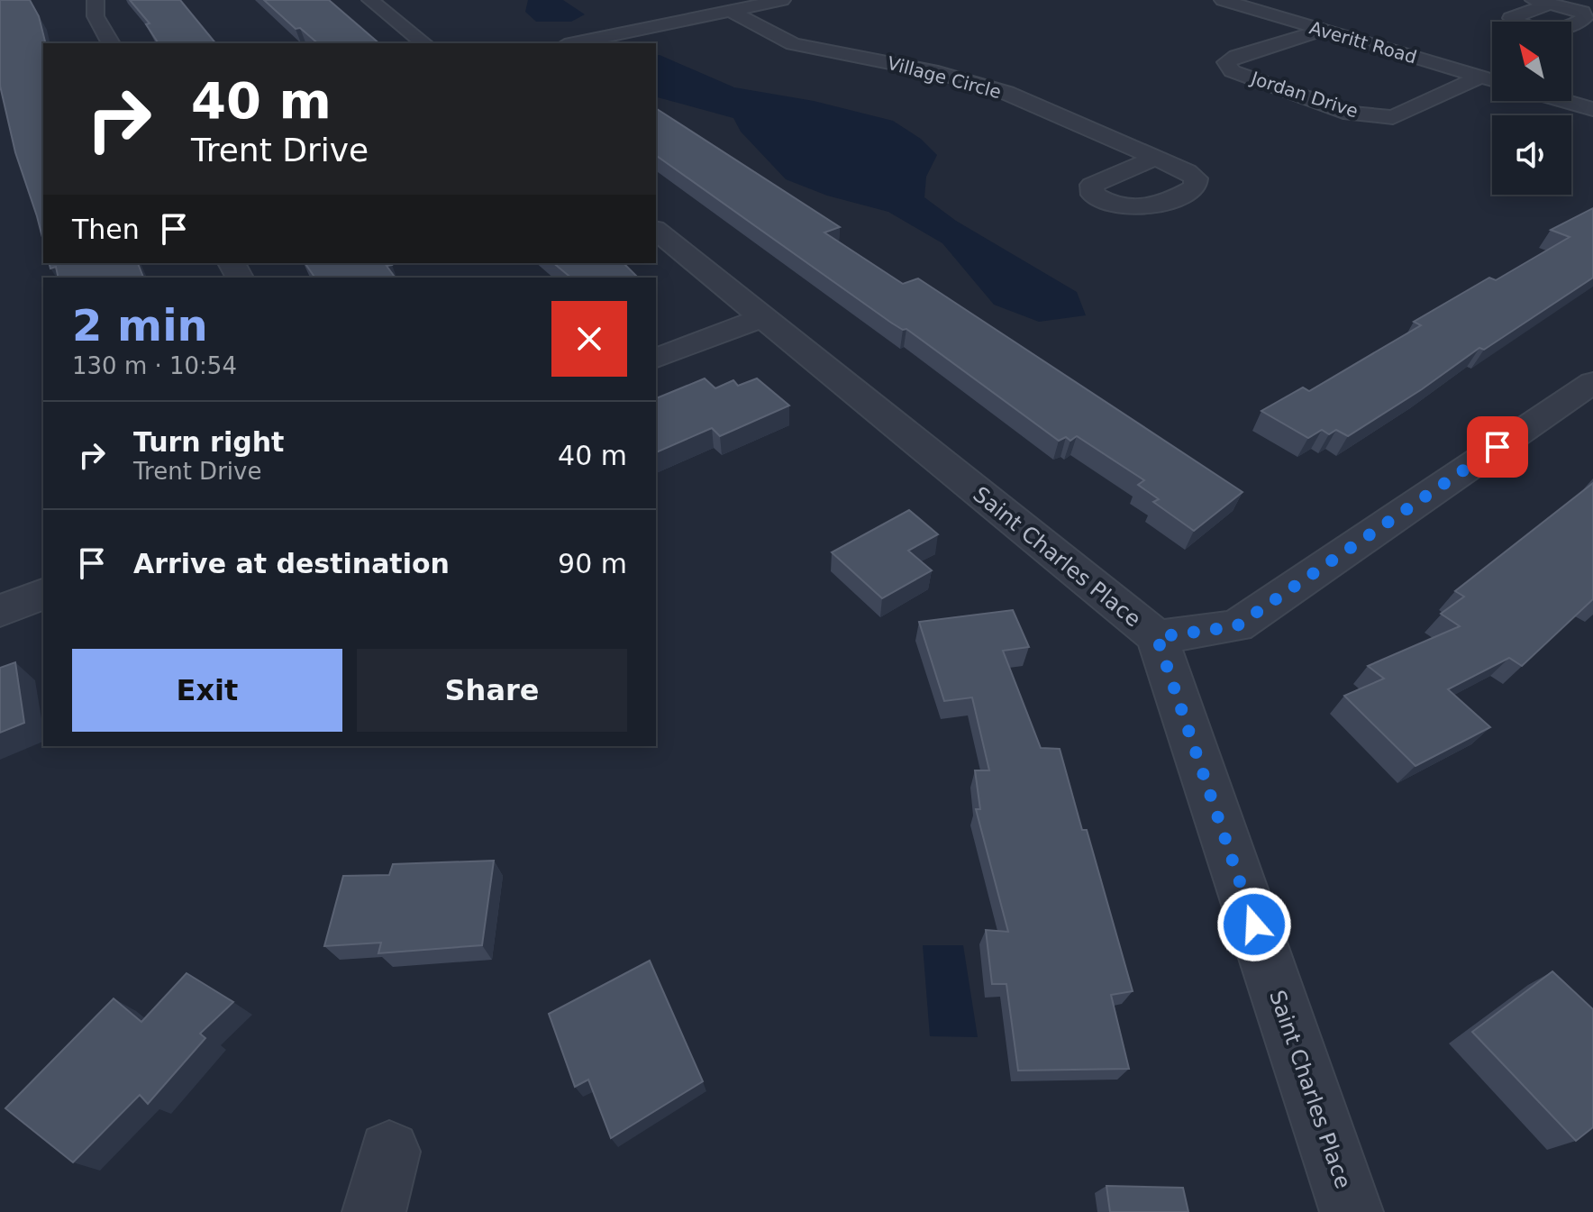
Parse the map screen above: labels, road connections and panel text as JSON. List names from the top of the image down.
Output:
{
  "streets": {
    "street": [
      "Averitt Road",
      "Village Circle",
      "Jordan Drive",
      "Saint Charles Place"
    ]
  },
  "crossings": [
    ["Averitt Road", "Jordan Drive"]
  ],
  "north": "top left",
  "page": {
    "turn": ["40 m", "Trent Drive"],
    "then": "Then",
    "heading": ["2 min", "130 m · 10:54"],
    "list": [
      {
        "name": "Turn right",
        "note": "Trent Drive",
        "value": "40 m"
      },
      {
        "name": "Arrive at destination",
        "value": "90 m"
      }
    ],
    "buttons": ["Exit", "Share"]
  }
}
